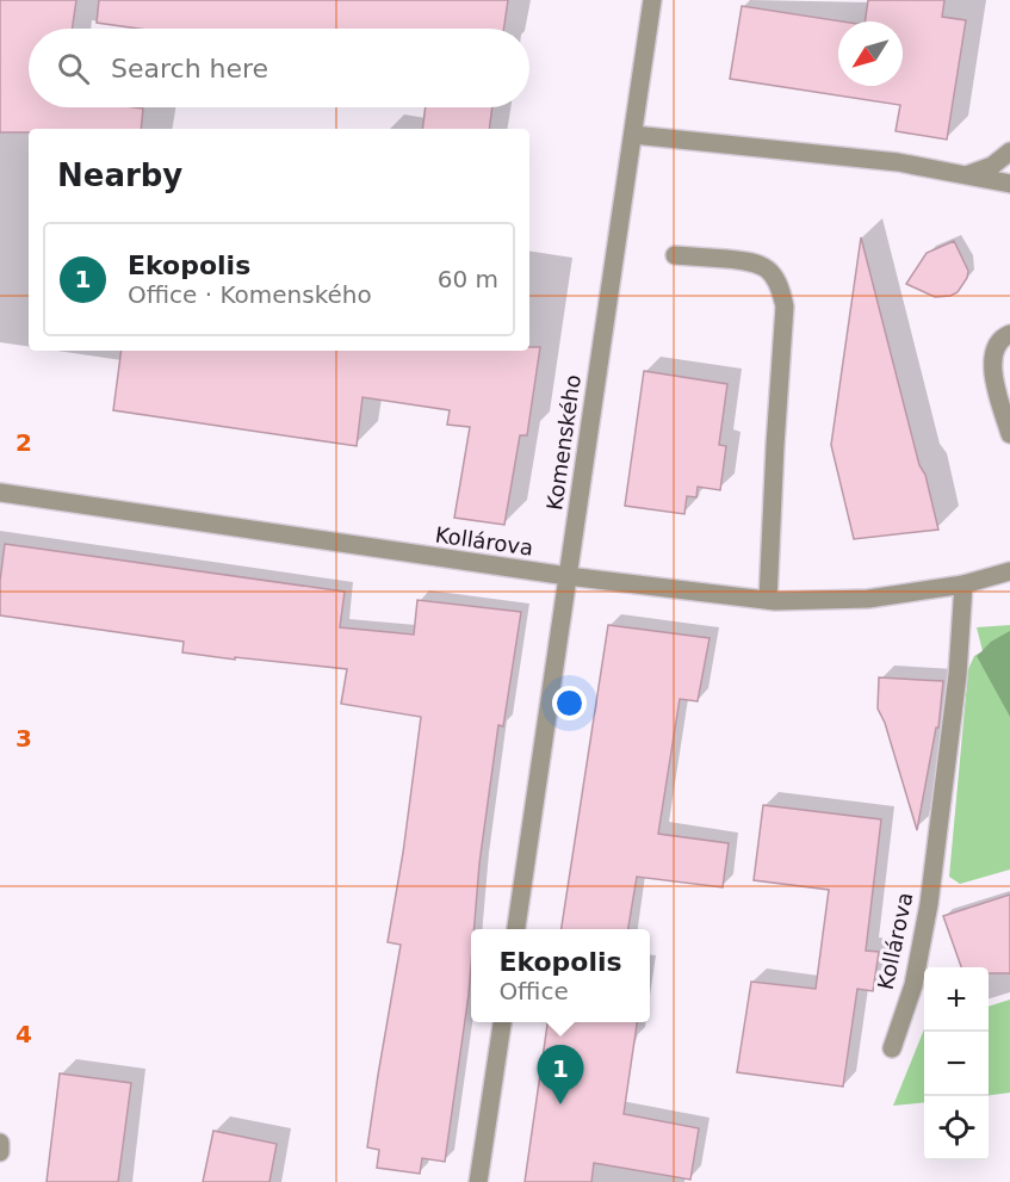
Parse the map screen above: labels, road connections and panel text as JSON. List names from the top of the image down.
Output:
{
  "streets": {
    "street": ["Komenského", "Kollárova"]
  },
  "crossings": [
    ["Komenského", "Kollárova"]
  ],
  "north": "bottom left",
  "page": {
    "search": "Search here",
    "heading": "Nearby",
    "list": [
      {
        "mark": "1",
        "name": "Ekopolis",
        "note": "Office · Komenského",
        "value": "60 m"
      }
    ],
    "popup": ["Ekopolis", "Office"],
    "map_buttons": ["+", "−"],
    "pins": "1"
  },
  "grid": {
    "rows": ["2", "3", "4"]
  }
}
